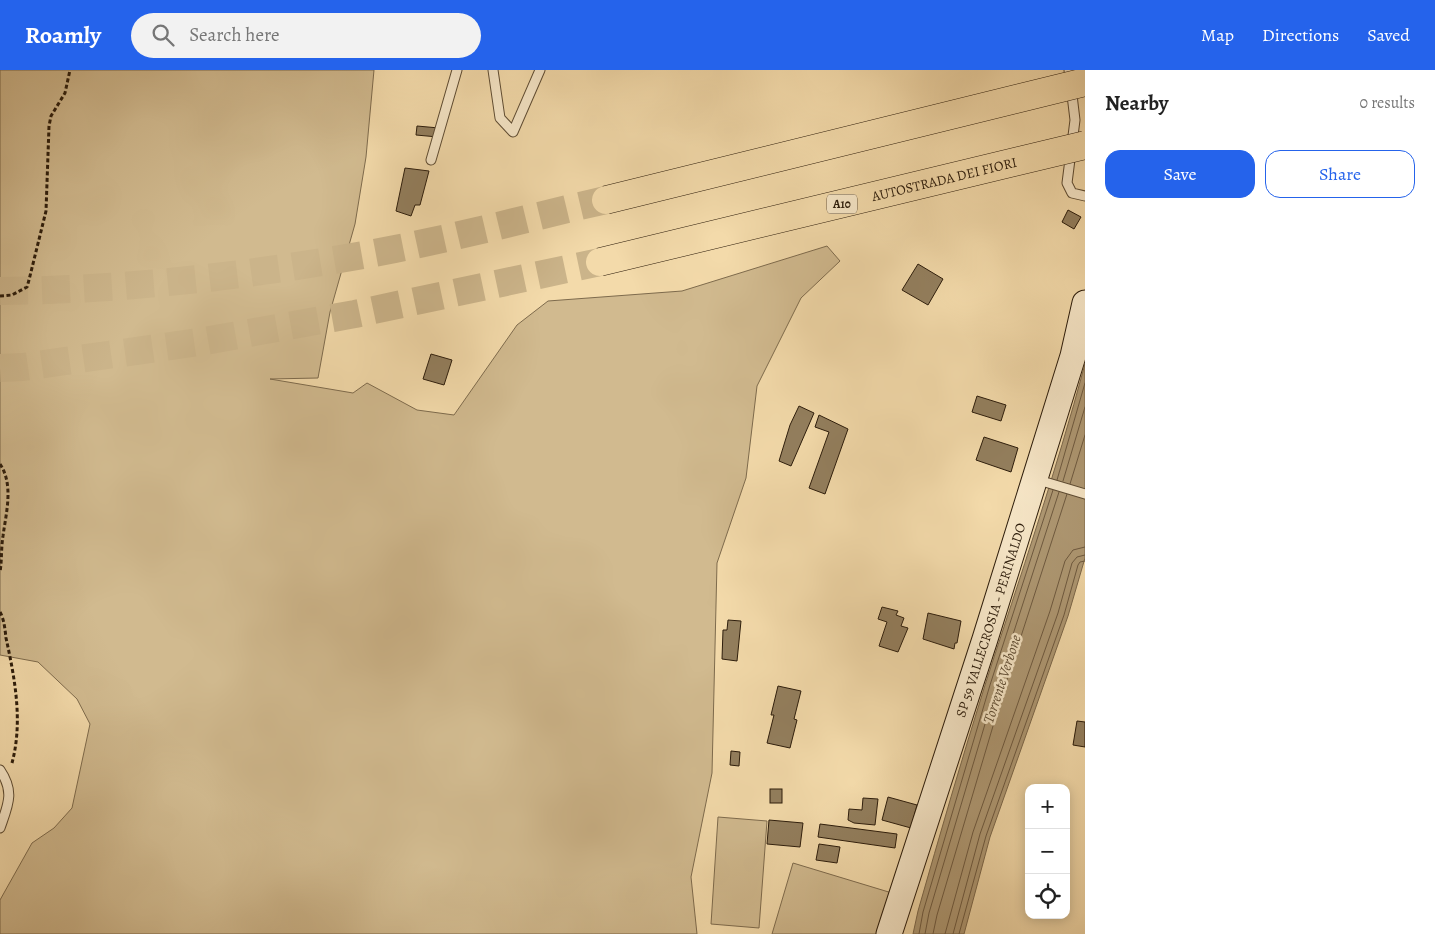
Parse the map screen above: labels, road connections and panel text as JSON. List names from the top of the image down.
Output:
{
  "streets": {
    "highway": ["AUTOSTRADA DEI FIORI", "A10"],
    "main road": ["SP 59 VALLECROSIA - PERINALDO"]
  },
  "water": ["Torrente Verbone"],
  "page": {
    "header": "Roamly",
    "search": "Search here",
    "nav": ["Map", "Directions", "Saved"],
    "heading": ["Nearby", "0 results"],
    "buttons": ["Save", "Share"],
    "map_buttons": ["+", "−"]
  }
}
